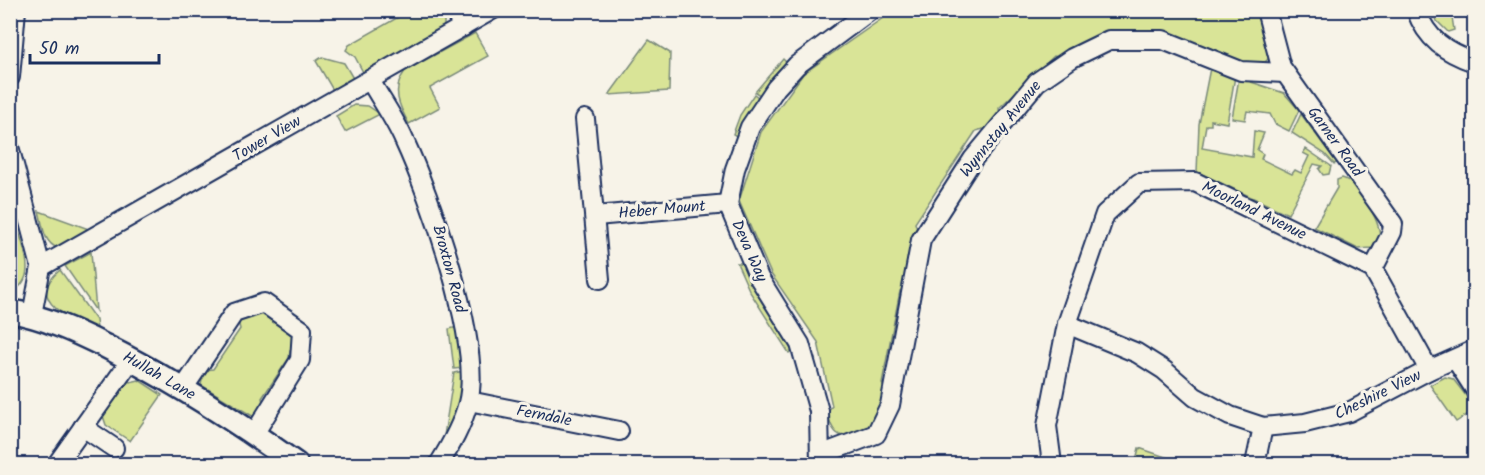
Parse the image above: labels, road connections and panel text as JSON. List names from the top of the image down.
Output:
{
  "streets": {
    "street": [
      "Wynnstay Avenue",
      "Tower View",
      "Garner Road",
      "Heber Mount",
      "Moorland Avenue",
      "Deva Way",
      "Broxton Road",
      "Hullah Lane",
      "Cheshire View",
      "Ferndale"
    ]
  },
  "crossings": [
    ["Wynnstay Avenue", "Garner Road"],
    ["Wynnstay Avenue", "Deva Way"],
    ["Tower View", "Broxton Road"],
    ["Garner Road", "Moorland Avenue"],
    ["Heber Mount", "Deva Way"],
    ["Moorland Avenue", "Cheshire View"],
    ["Broxton Road", "Ferndale"]
  ],
  "scale_bar": "50 m"
}
